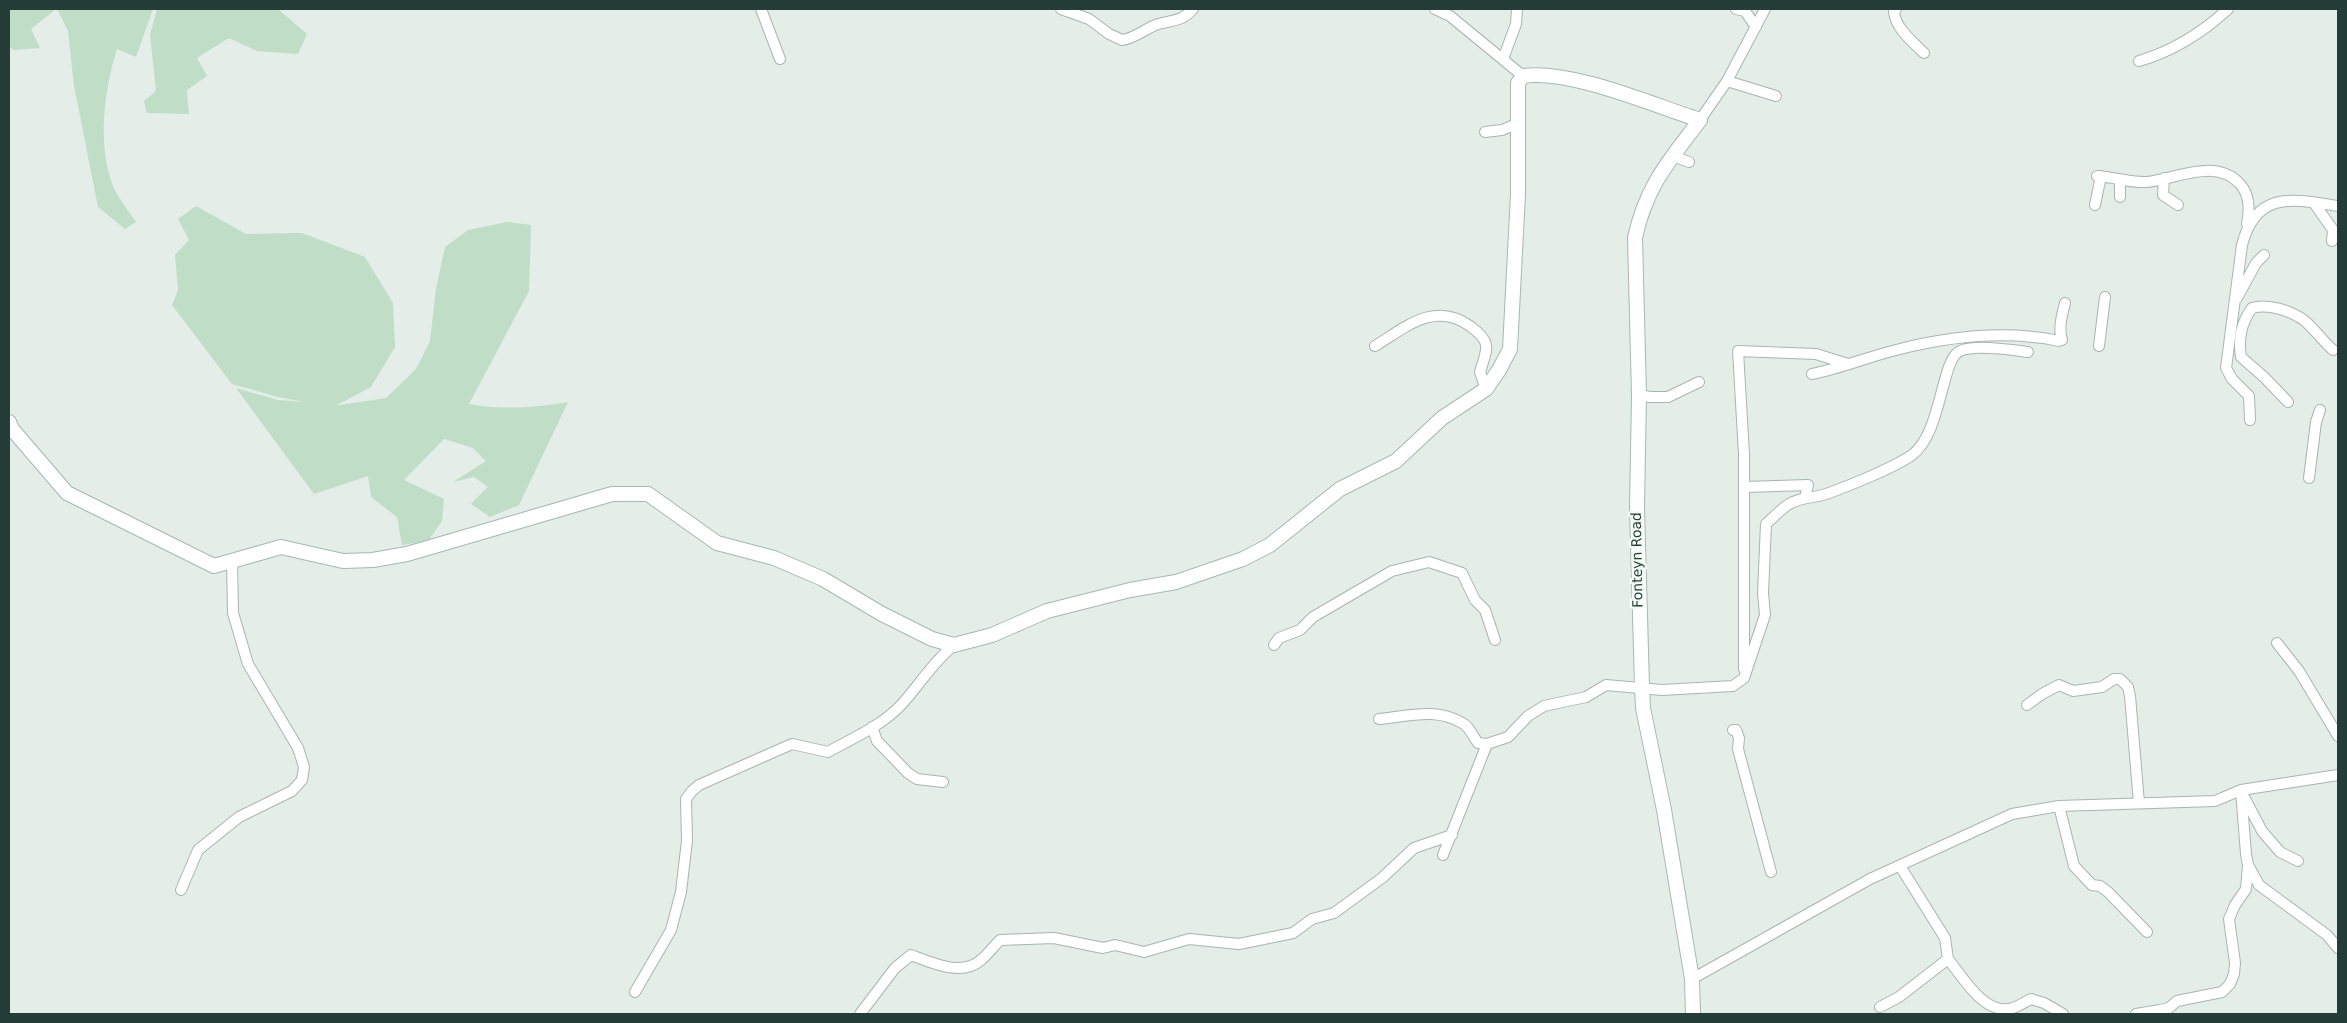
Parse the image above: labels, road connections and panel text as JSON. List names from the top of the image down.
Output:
{
  "streets": {
    "street": ["Fonteyn Road"]
  }
}
